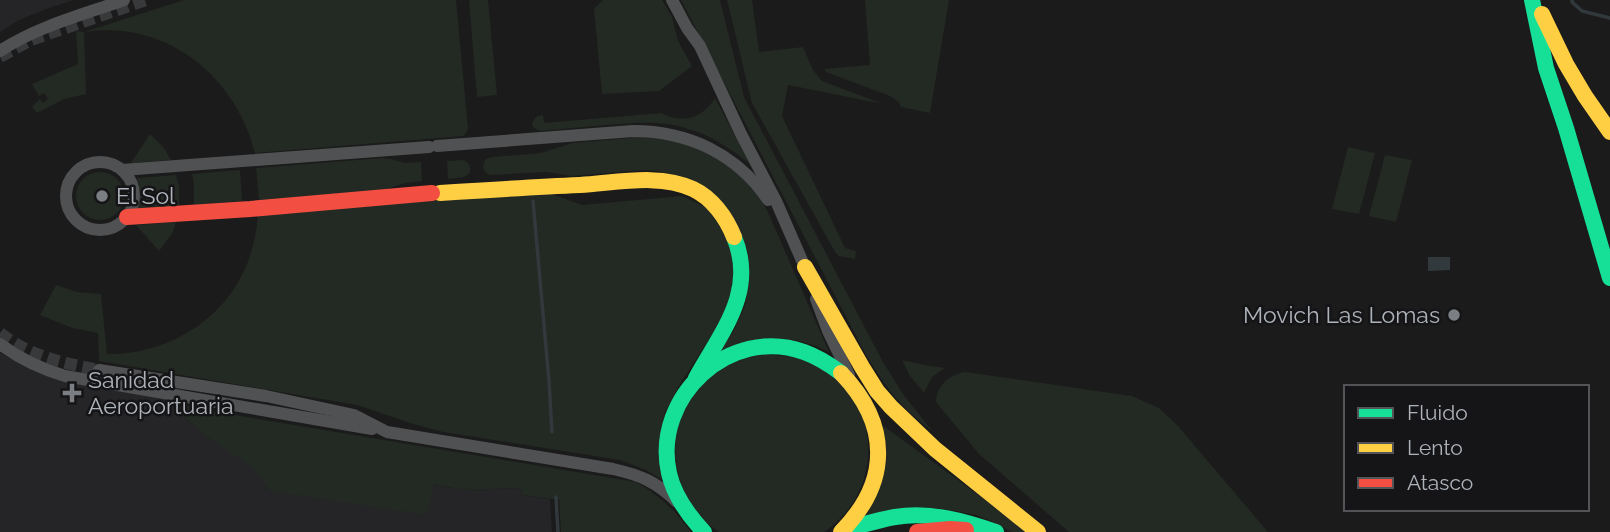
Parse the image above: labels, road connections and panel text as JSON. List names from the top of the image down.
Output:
{
  "places": {
    "other": ["El Sol", "Movich Las Lomas"],
    "health": ["Sanidad Aeroportuaria"]
  },
  "legend": ["Fluido", "Lento", "Atasco"]
}
